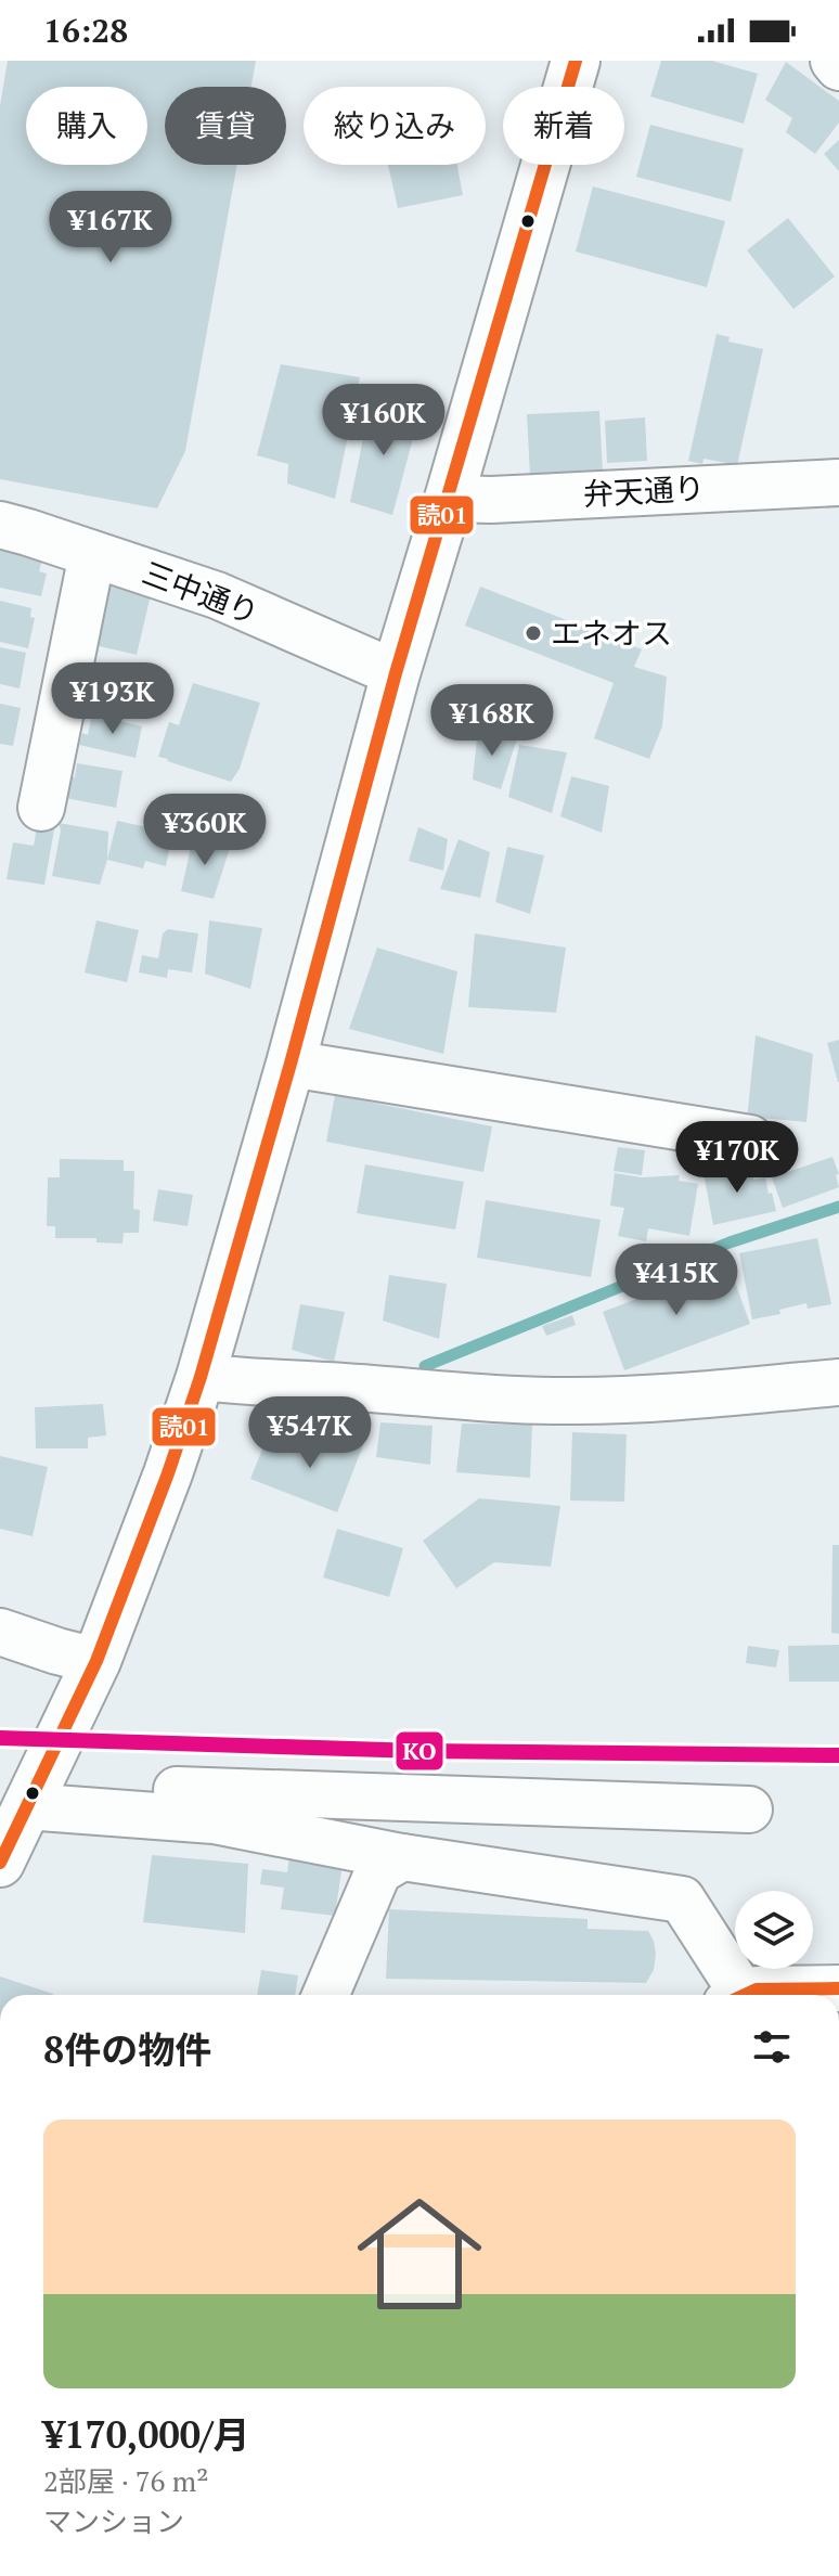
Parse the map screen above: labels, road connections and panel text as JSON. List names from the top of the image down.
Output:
{
  "streets": {
    "street": ["弁天通り", "三中通り"]
  },
  "places": ["エネオス"],
  "lines": ["transit line 読01", "transit line KO"],
  "page": {
    "status": "16:28",
    "chip": [
      "購入",
      "賃貸",
      "絞り込み",
      "新着"
    ],
    "price": [
      "¥167K",
      "¥160K",
      "¥193K",
      "¥168K",
      "¥360K",
      "¥170K",
      "¥415K",
      "¥547K"
    ],
    "heading": "8件の物件",
    "list": [
      {
        "name": "¥170,000/月",
        "note": "2部屋 · 76 m² · マンション"
      }
    ]
  }
}
